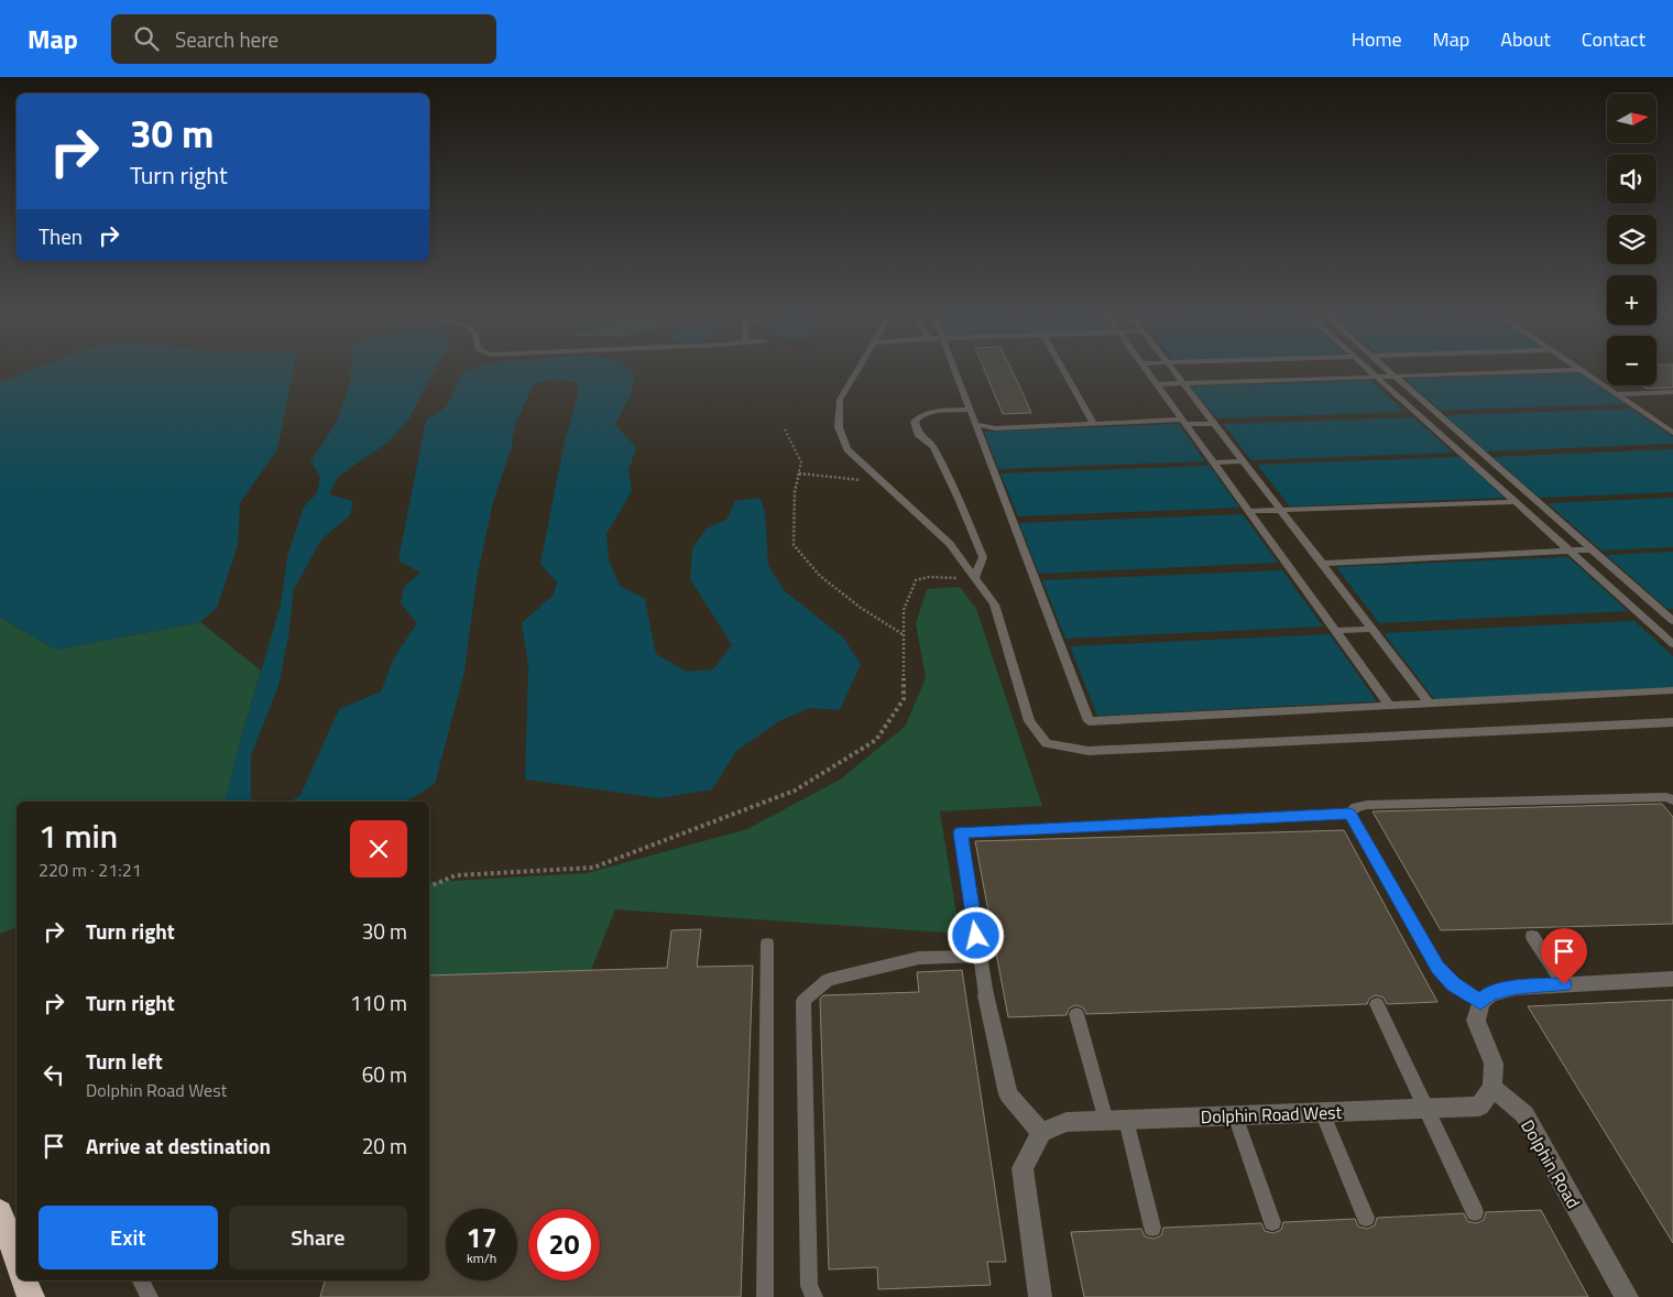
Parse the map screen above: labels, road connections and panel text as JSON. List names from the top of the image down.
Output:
{
  "streets": {
    "street": ["Dolphin Road West", "Dolphin Road"]
  },
  "crossings": [
    ["Dolphin Road West", "Dolphin Road"]
  ],
  "north": "right",
  "page": {
    "header": "Map",
    "search": "Search here",
    "nav": [
      "Home",
      "Map",
      "About",
      "Contact"
    ],
    "map_buttons": ["+", "−"],
    "turn": ["30 m", "Turn right"],
    "then": "Then",
    "heading": ["1 min", "220 m · 21:21"],
    "list": [
      {
        "name": "Turn right",
        "value": "30 m"
      },
      {
        "name": "Turn right",
        "value": "110 m"
      },
      {
        "name": "Turn left",
        "note": "Dolphin Road West",
        "value": "60 m"
      },
      {
        "name": "Arrive at destination",
        "value": "20 m"
      }
    ],
    "buttons": ["Exit", "Share"],
    "speed": "17 km/h",
    "limit": "20"
  }
}
